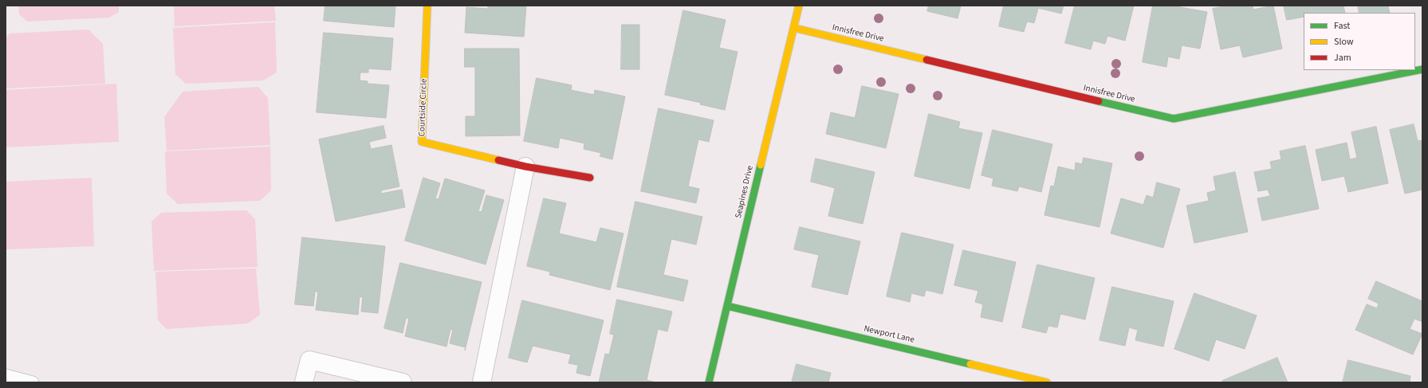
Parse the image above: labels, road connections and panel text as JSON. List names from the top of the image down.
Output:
{
  "streets": {
    "street": [
      "Innisfree Drive",
      "Courtside Circle",
      "Seapines Drive",
      "Newport Lane"
    ]
  },
  "crossings": [
    ["Innisfree Drive", "Seapines Drive"],
    ["Seapines Drive", "Newport Lane"]
  ],
  "legend": ["Fast", "Slow", "Jam"]
}
